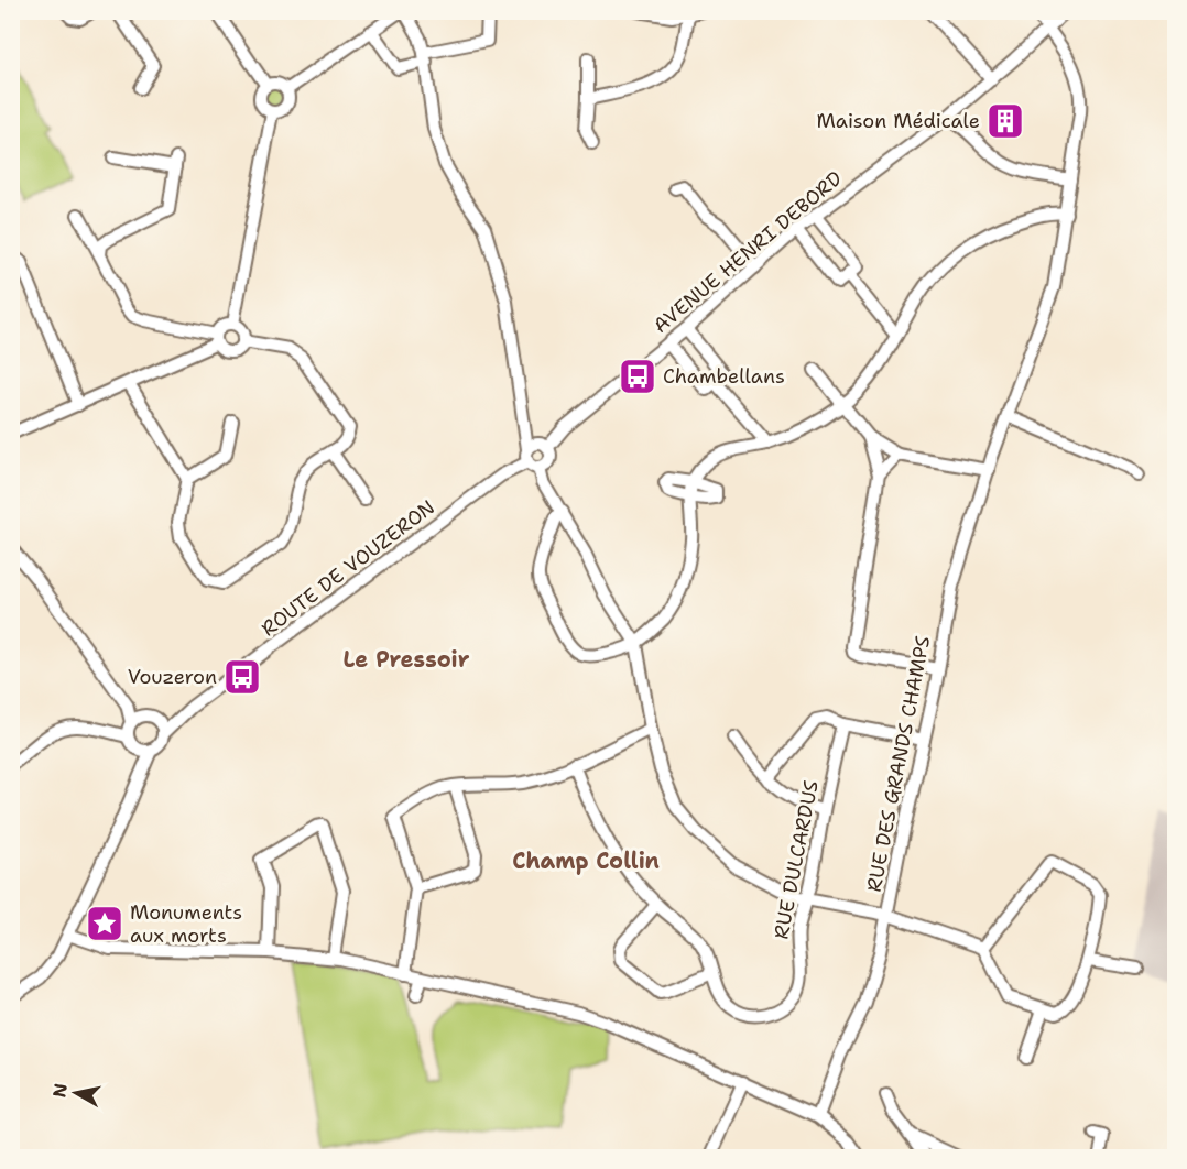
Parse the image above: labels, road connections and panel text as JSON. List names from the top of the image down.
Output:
{
  "streets": {
    "street": [
      "AVENUE HENRI DEBORD",
      "ROUTE DE VOUZERON",
      "RUE DES GRANDS CHAMPS",
      "RUE DULCARDUS"
    ]
  },
  "crossings": [
    ["AVENUE HENRI DEBORD", "ROUTE DE VOUZERON"],
    ["AVENUE HENRI DEBORD", "RUE DES GRANDS CHAMPS"]
  ],
  "districts": ["Le Pressoir", "Champ Collin"],
  "places": {
    "building": ["Maison Médicale"],
    "bus stop": ["Chambellans", "Vouzeron"],
    "place": ["Monuments aux morts"]
  },
  "north": "left"
}
